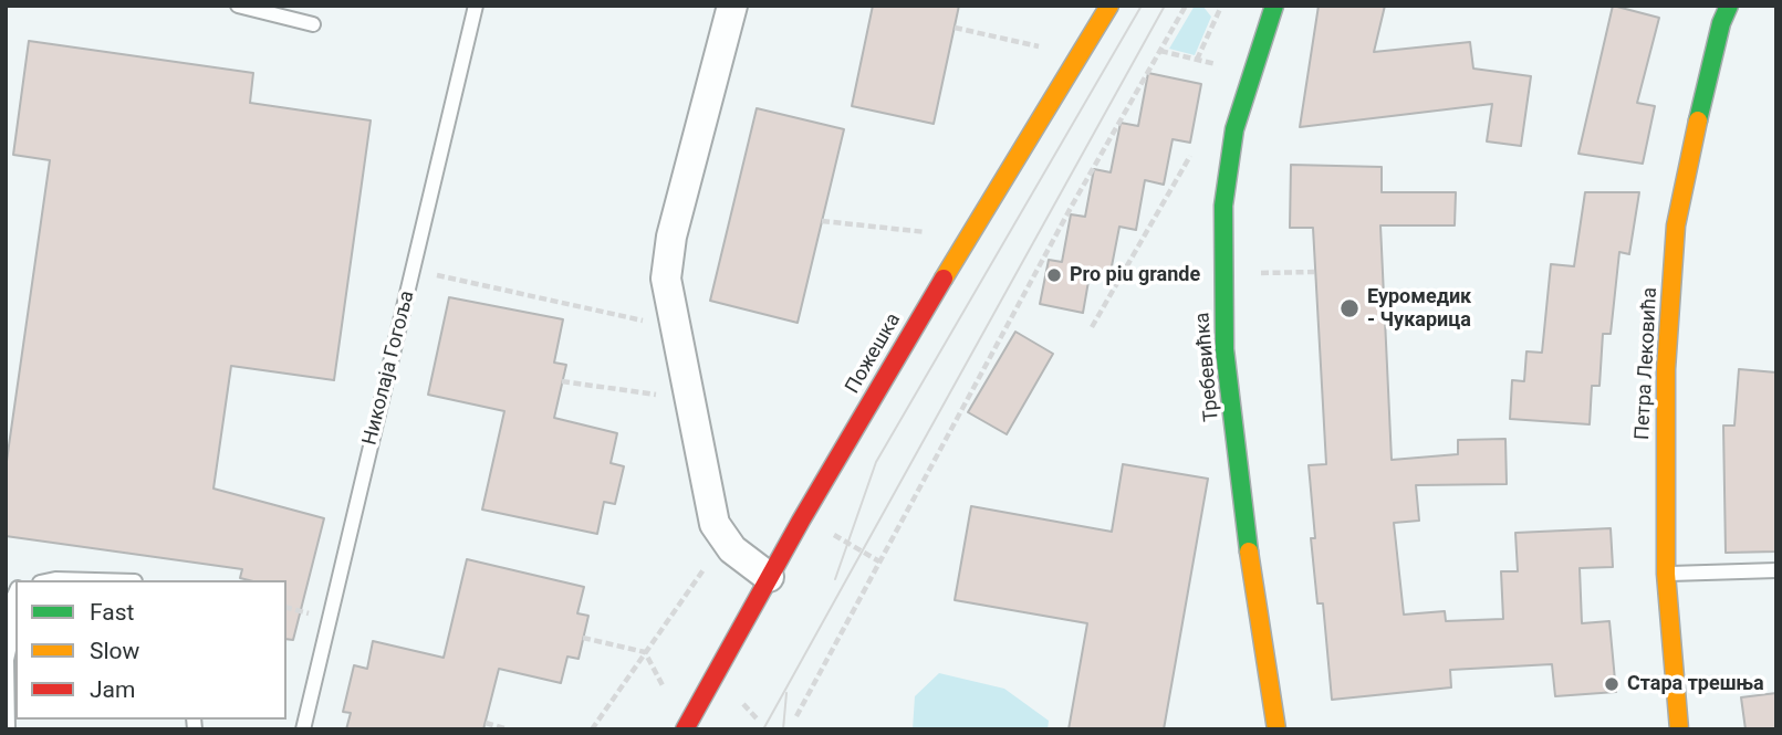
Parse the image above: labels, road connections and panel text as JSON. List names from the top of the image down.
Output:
{
  "streets": {
    "street": ["Пожешка", "Петра Лековића", "Требевићка"],
    "lane": ["Николаја Гогоља"]
  },
  "places": ["Pro piu grande", "Еуромедик - Чукарица", "Стара трешња"],
  "legend": ["Fast", "Slow", "Jam"]
}
